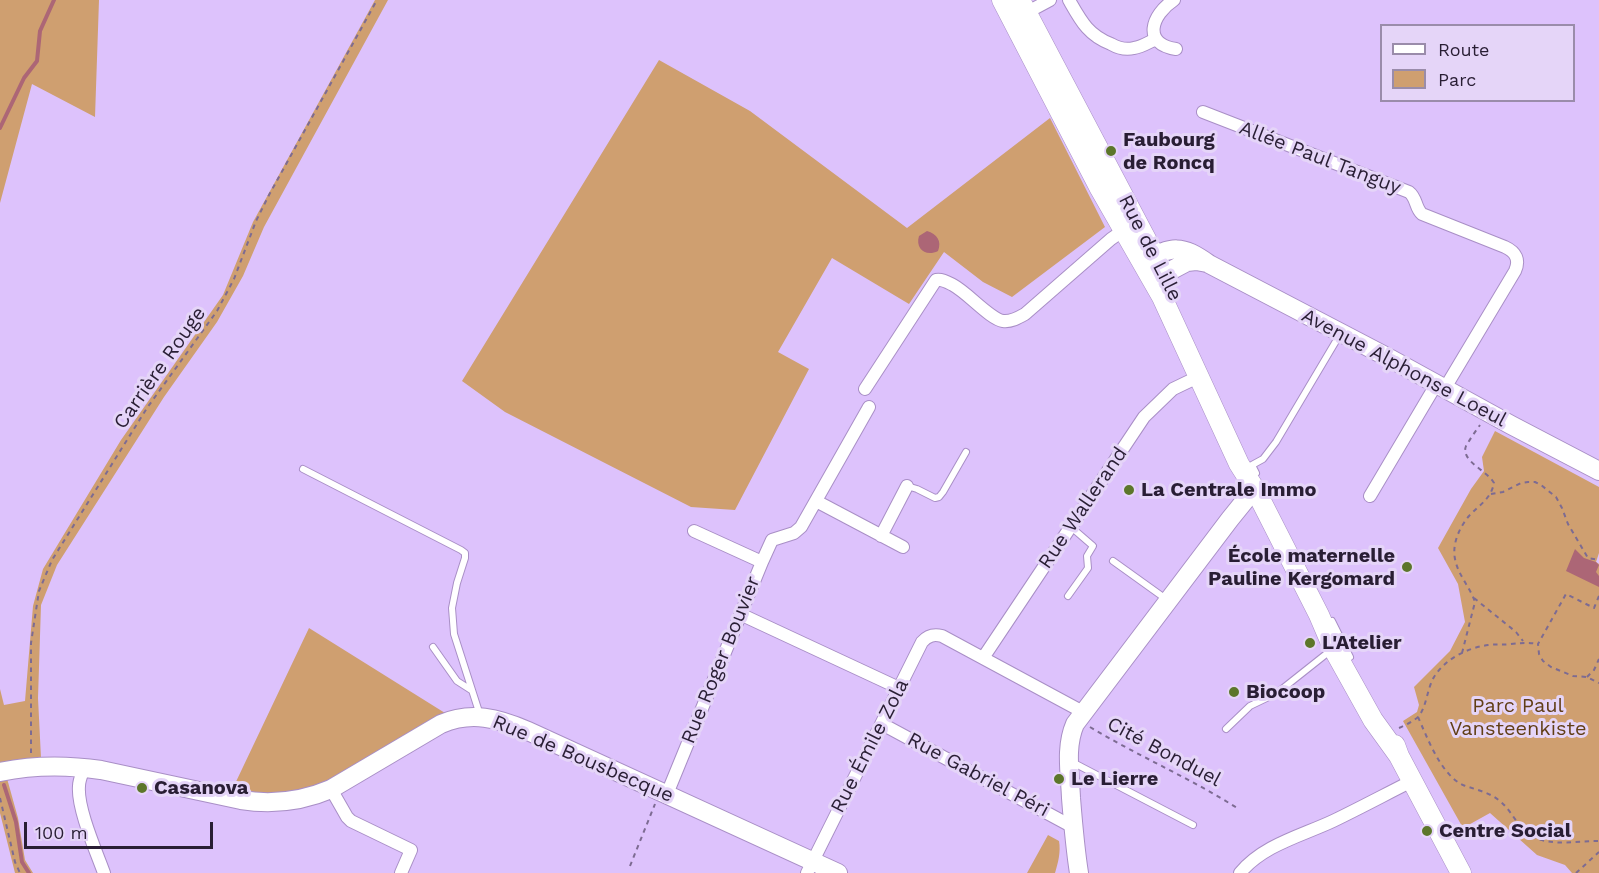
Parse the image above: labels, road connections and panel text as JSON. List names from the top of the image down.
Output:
{
  "streets": {
    "main road": ["Rue de Lille"],
    "street": [
      "Allée Paul Tanguy",
      "Avenue Alphonse Loeul",
      "Rue Wallerand",
      "Rue Roger Bouvier",
      "Rue Émile Zola",
      "Rue de Bousbecque",
      "Rue Gabriel Péri"
    ],
    "path": ["Carrière Rouge", "Cité Bonduel"]
  },
  "crossings": [
    ["Allée Paul Tanguy", "Avenue Alphonse Loeul"],
    ["Rue de Lille", "Avenue Alphonse Loeul"],
    ["Rue de Lille", "Rue Wallerand"],
    ["Carrière Rouge", "Rue de Bousbecque"],
    ["Rue Wallerand", "Rue Émile Zola"],
    ["Rue Roger Bouvier", "Rue de Bousbecque"],
    ["Rue Émile Zola", "Rue de Bousbecque"],
    ["Rue Émile Zola", "Rue Gabriel Péri"]
  ],
  "parks": ["Parc Paul Vansteenkiste"],
  "places": [
    "Faubourg de Roncq",
    "La Centrale Immo",
    "École maternelle Pauline Kergomard",
    "L'Atelier",
    "Biocoop",
    "Le Lierre",
    "Casanova",
    "Centre Social"
  ],
  "legend": ["Route", "Parc"],
  "scale_bar": "100 m"
}
